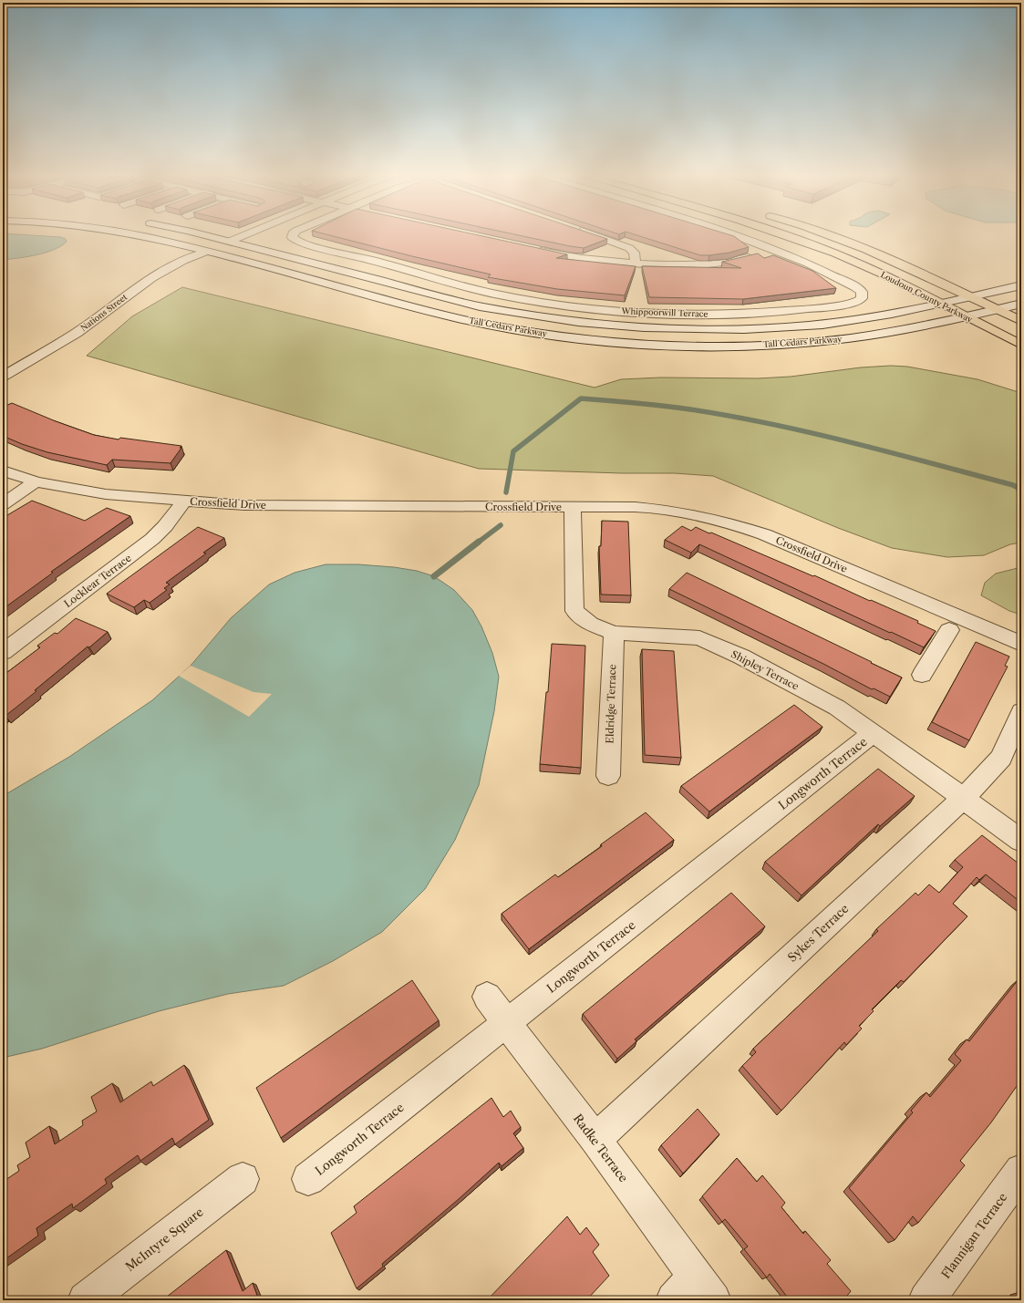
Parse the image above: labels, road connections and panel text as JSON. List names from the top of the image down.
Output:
{
  "streets": {
    "main road": ["Loudoun County Parkway"],
    "street": [
      "Nations Street",
      "Whippoorwill Terrace",
      "Tall Cedars Parkway",
      "Crossfield Drive",
      "Locklear Terrace",
      "Shipley Terrace",
      "Eldridge Terrace",
      "Longworth Terrace",
      "Sykes Terrace",
      "Radke Terrace",
      "Flannigan Terrace",
      "McIntyre Square"
    ]
  },
  "crossings": [
    ["Loudoun County Parkway", "Tall Cedars Parkway"],
    ["Nations Street", "Tall Cedars Parkway"],
    ["Crossfield Drive", "Locklear Terrace"],
    ["Crossfield Drive", "Shipley Terrace"],
    ["Shipley Terrace", "Eldridge Terrace"],
    ["Shipley Terrace", "Longworth Terrace"],
    ["Shipley Terrace", "Sykes Terrace"],
    ["Longworth Terrace", "Radke Terrace"],
    ["Sykes Terrace", "Radke Terrace"]
  ]
}
